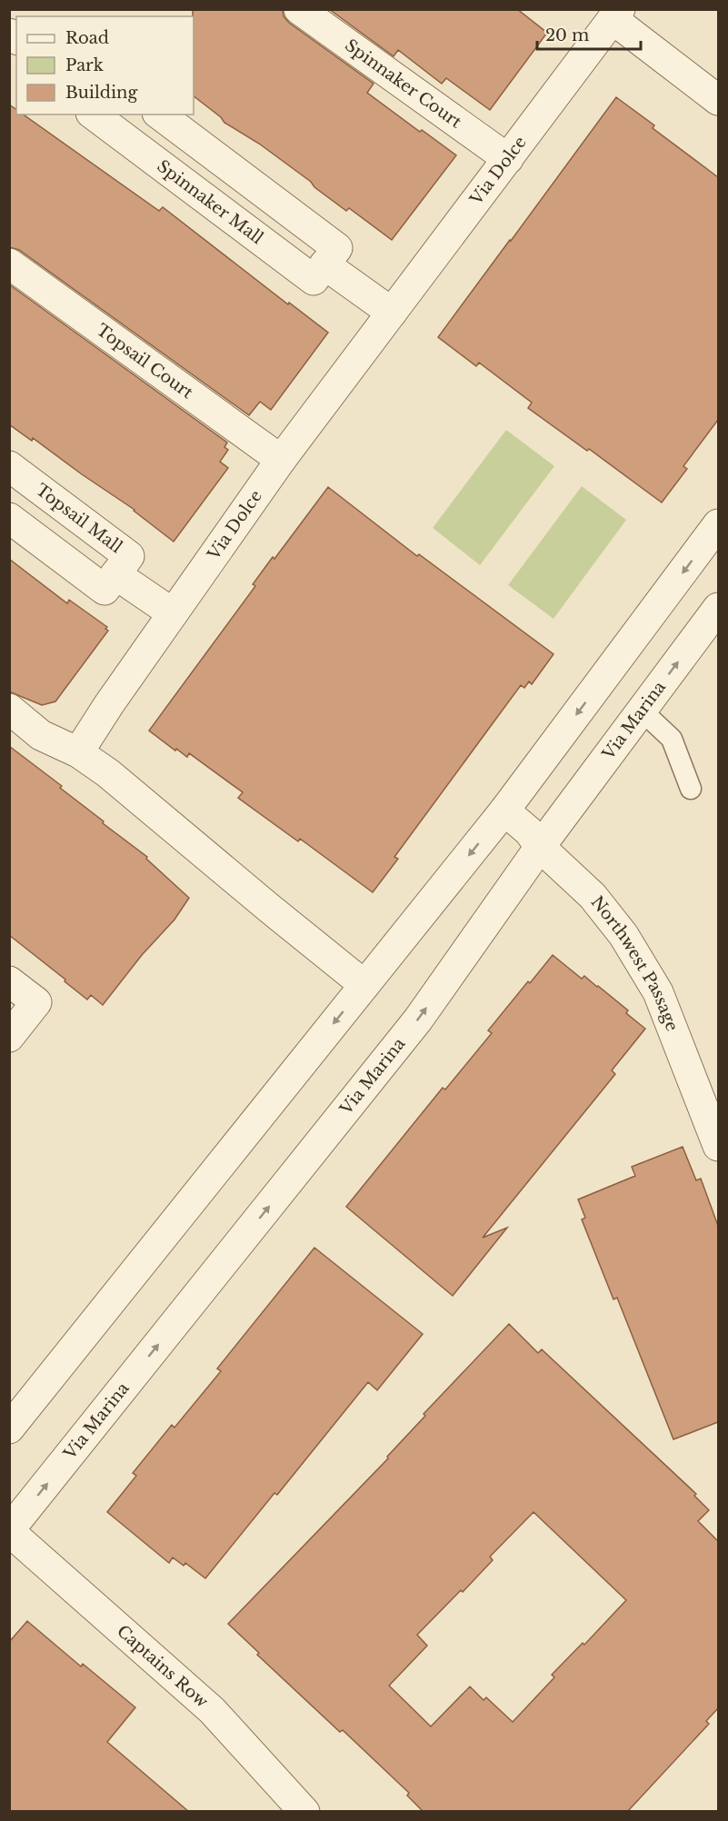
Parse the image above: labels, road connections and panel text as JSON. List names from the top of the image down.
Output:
{
  "streets": {
    "street": [
      "Spinnaker Court",
      "Via Dolce",
      "Spinnaker Mall",
      "Topsail Court",
      "Topsail Mall",
      "Via Marina",
      "Northwest Passage",
      "Captains Row"
    ]
  },
  "crossings": [
    ["Spinnaker Court", "Via Dolce"],
    ["Via Dolce", "Topsail Court"],
    ["Via Dolce", "Topsail Mall"],
    ["Via Marina", "Northwest Passage"],
    ["Via Marina", "Captains Row"]
  ],
  "legend": ["Road", "Park", "Building"],
  "scale_bar": "20 m"
}
